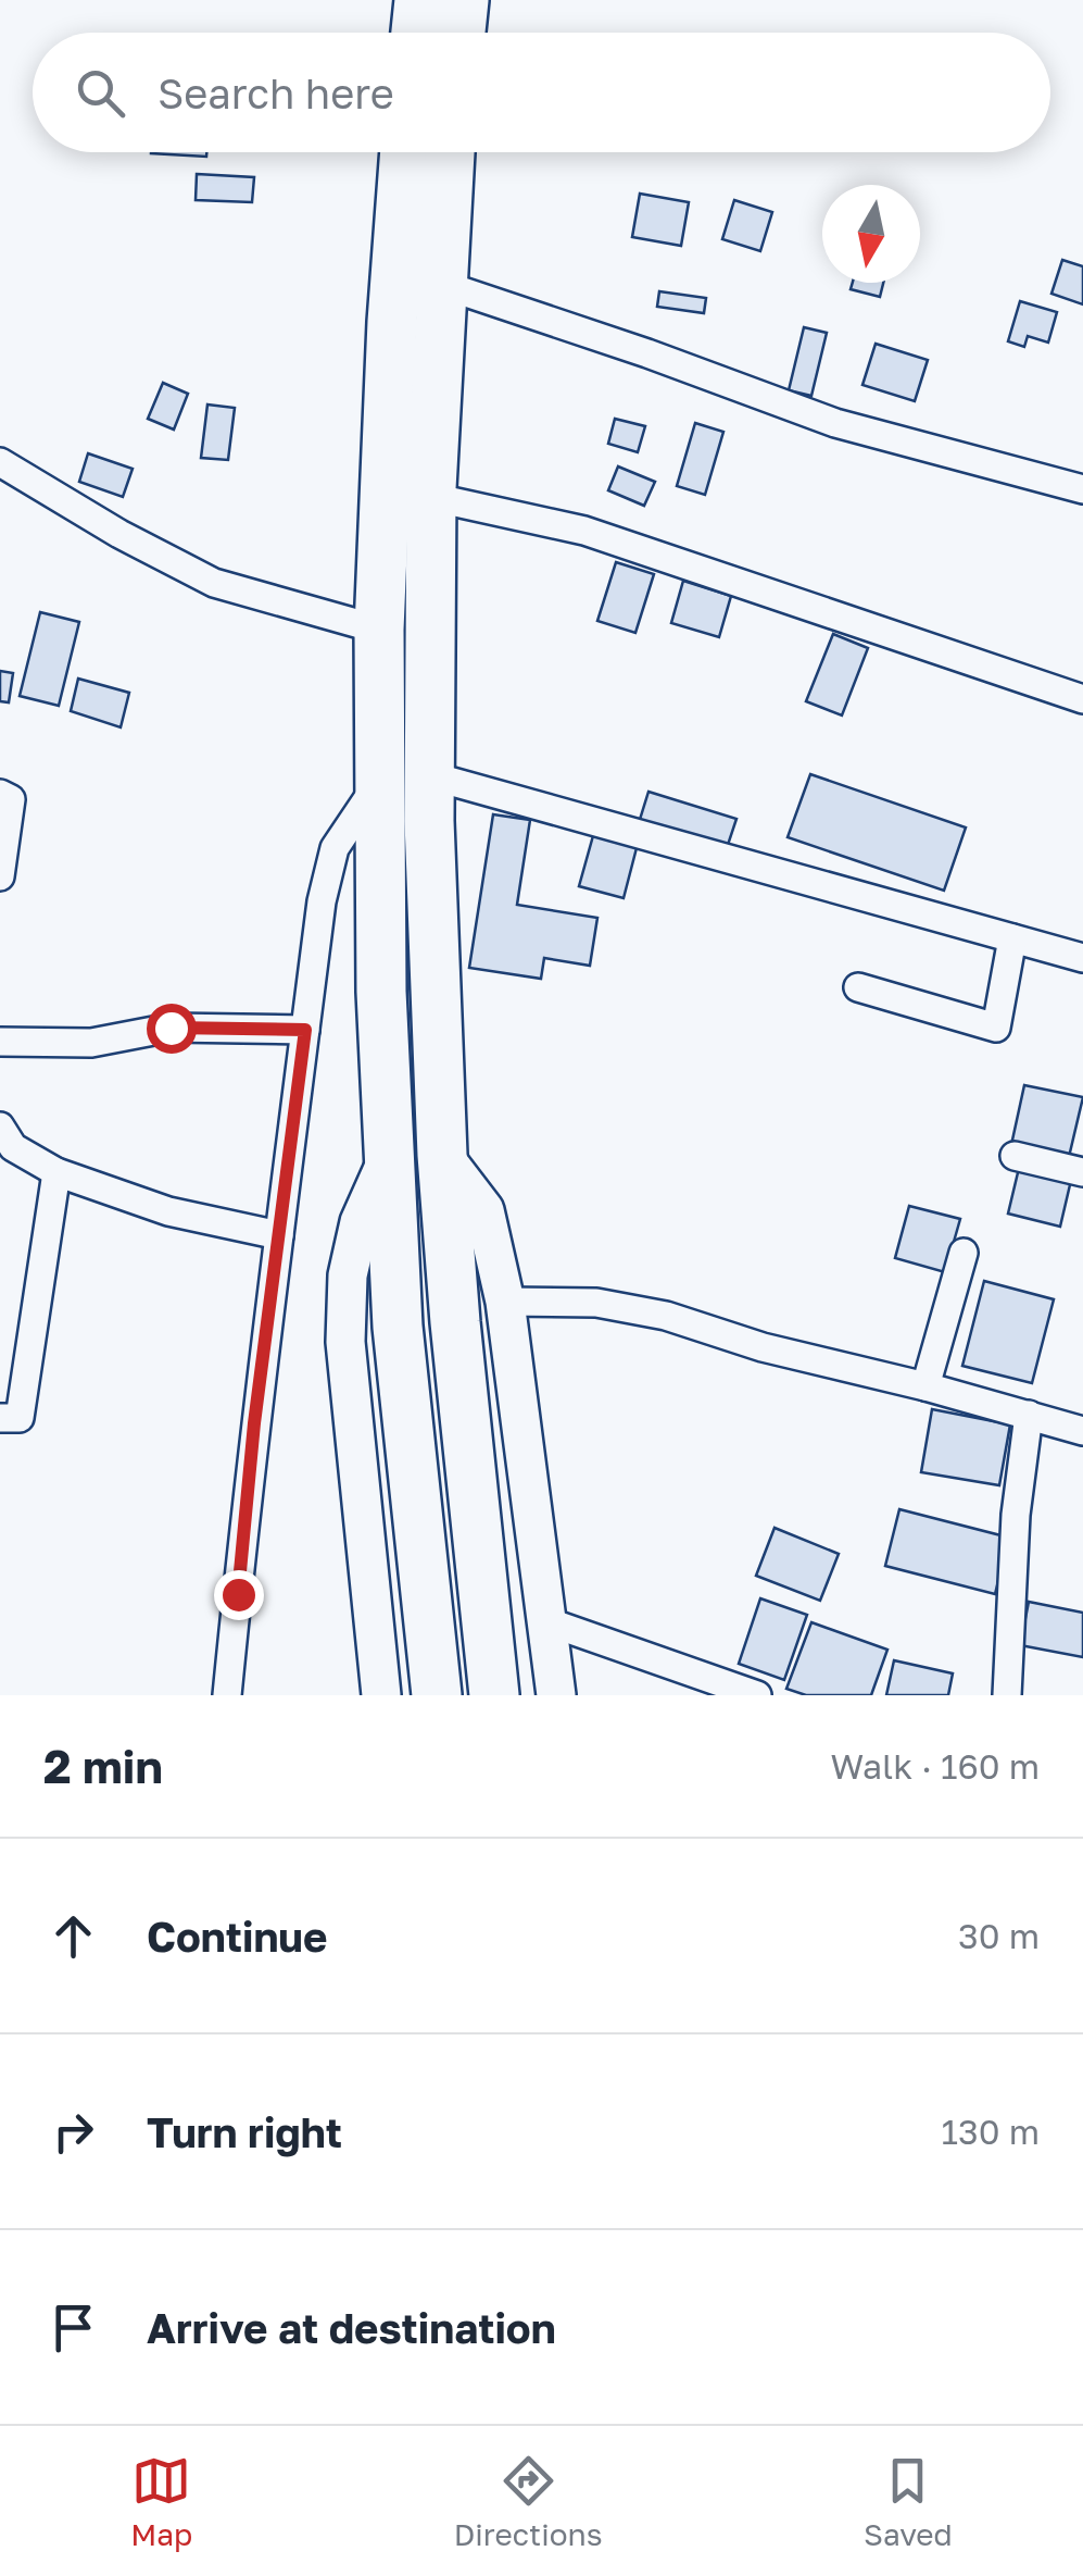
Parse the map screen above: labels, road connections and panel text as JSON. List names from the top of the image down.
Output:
{
  "north": "bottom",
  "page": {
    "search": "Search here",
    "heading": ["2 min", "Walk · 160 m"],
    "list": [
      ["Continue", "30 m"],
      ["Turn right", "130 m"],
      "Arrive at destination"
    ],
    "nav": ["Map", "Directions", "Saved"]
  }
}
